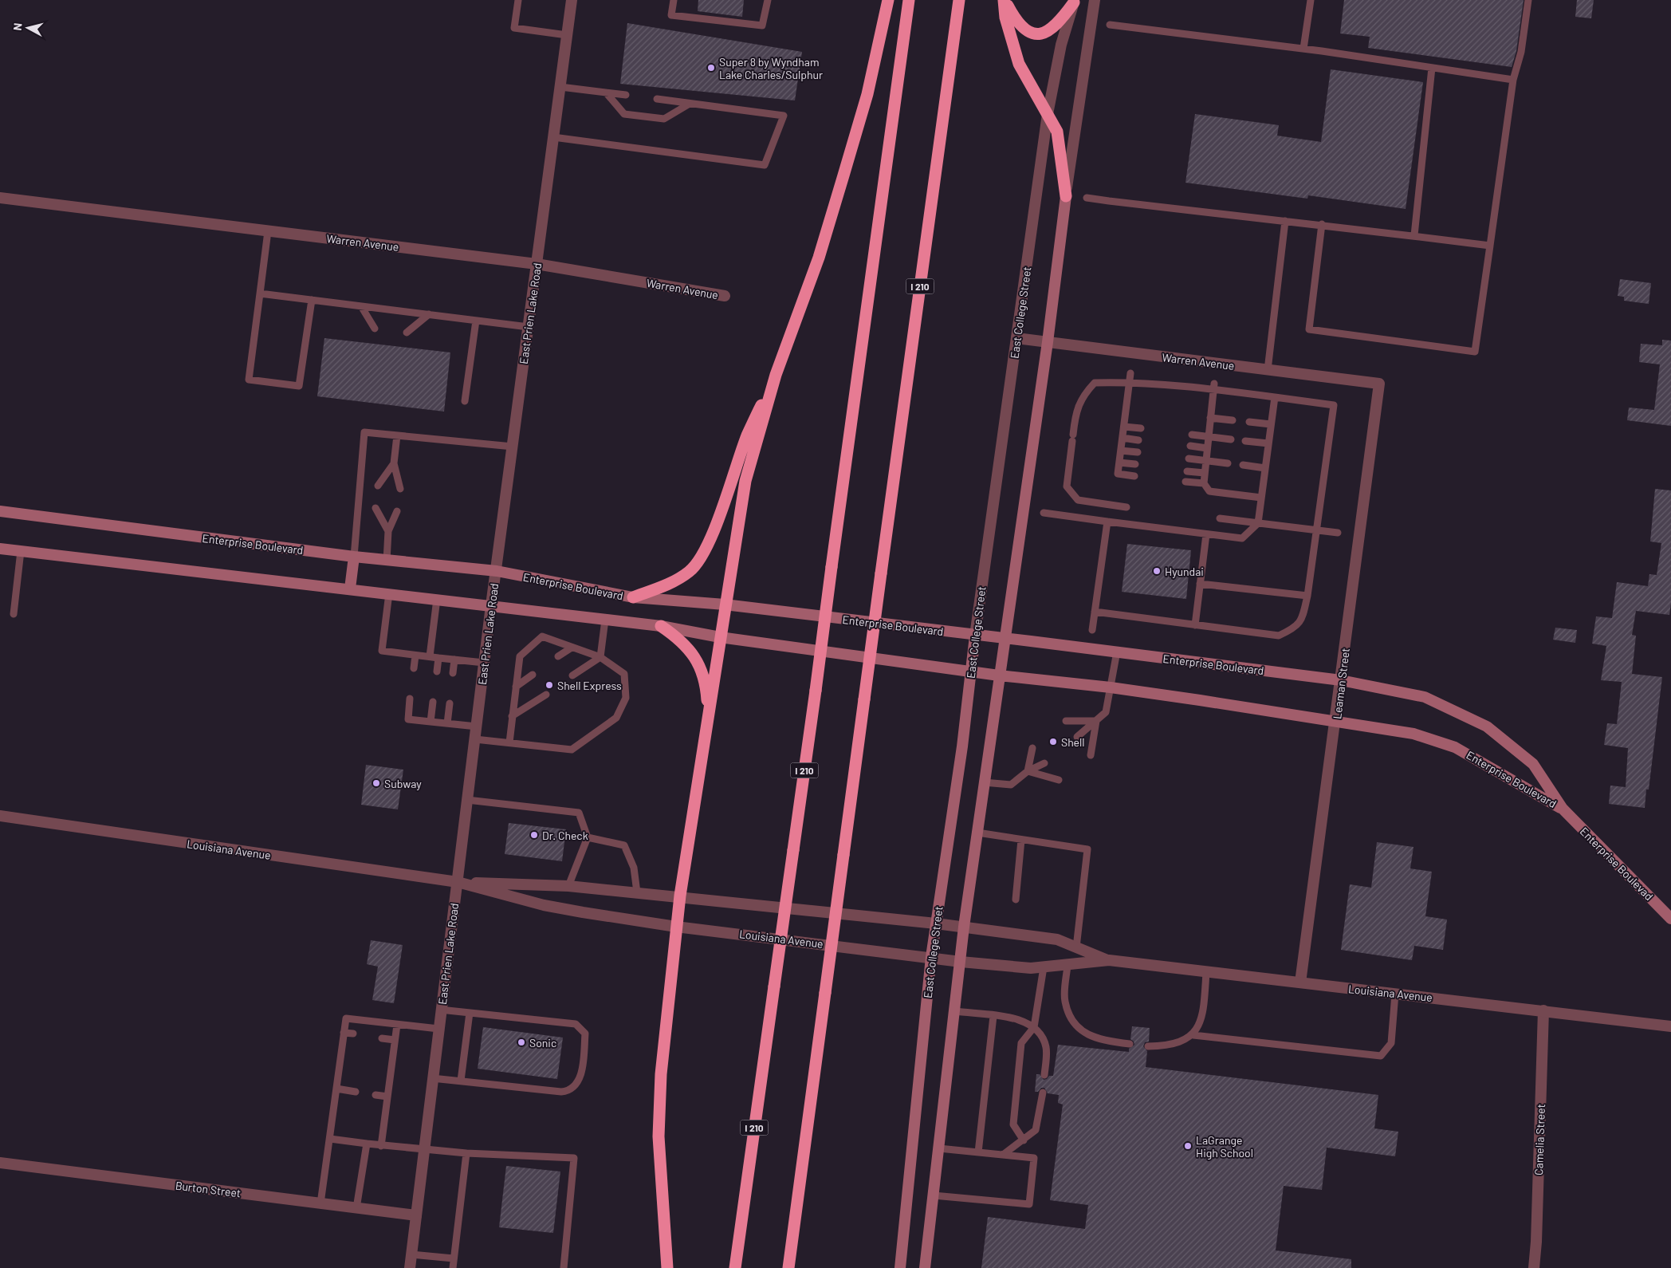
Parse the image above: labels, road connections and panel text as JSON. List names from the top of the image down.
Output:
{
  "streets": {
    "highway": ["I 210"],
    "main road": ["East College Street", "Enterprise Boulevard", "Enterprise Boulevad"],
    "street": [
      "Warren Avenue",
      "East Prien Lake Road",
      "Leaman Street",
      "Louisiana Avenue",
      "Camelia Street",
      "Burton Street"
    ]
  },
  "crossings": [
    ["Warren Avenue", "East College Street"],
    ["Warren Avenue", "East Prien Lake Road"],
    ["Warren Avenue", "Leaman Street"],
    ["East College Street", "Enterprise Boulevard"],
    ["East College Street", "Louisiana Avenue"],
    ["East Prien Lake Road", "Enterprise Boulevard"],
    ["East Prien Lake Road", "Louisiana Avenue"],
    ["East Prien Lake Road", "Burton Street"],
    ["Enterprise Boulevard", "Leaman Street"],
    ["Enterprise Boulevard", "Enterprise Boulevad"],
    ["Leaman Street", "Louisiana Avenue"],
    ["Louisiana Avenue", "Camelia Street"]
  ],
  "places": [
    "Super 8 by Wyndham Lake Charles/Sulphur",
    "Hyundai",
    "Shell Express",
    "Shell",
    "Subway",
    "Dr. Check",
    "Sonic",
    "LaGrange High School"
  ],
  "north": "left"
}
